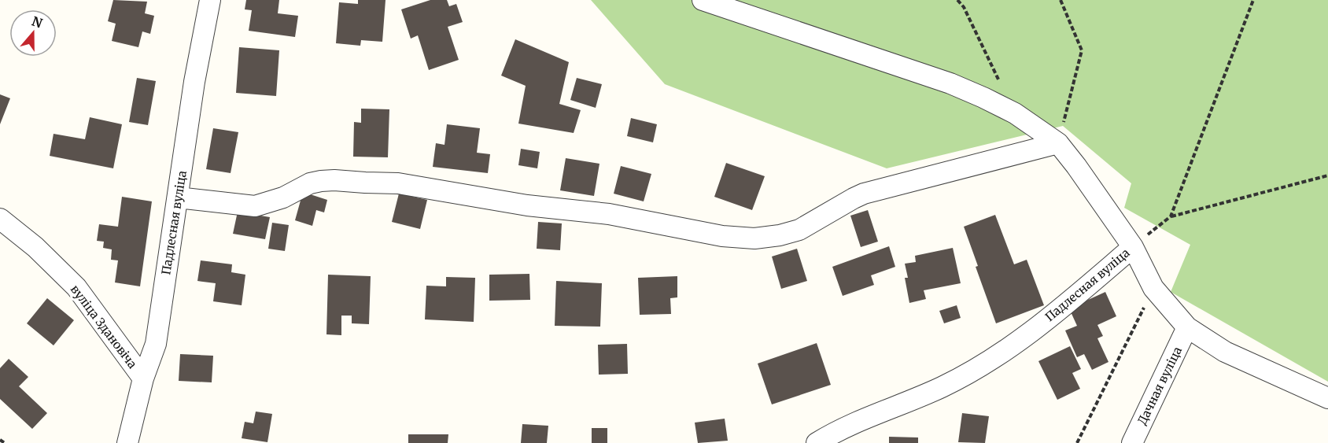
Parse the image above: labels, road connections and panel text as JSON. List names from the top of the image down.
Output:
{
  "streets": {
    "street": ["Падлесная вуліца", "вуліца Здановіча", "Дачная вуліца"]
  },
  "crossings": [
    ["Падлесная вуліца", "вуліца Здановіча"],
    ["Падлесная вуліца", "Дачная вуліца"]
  ],
  "north": "top"
}
